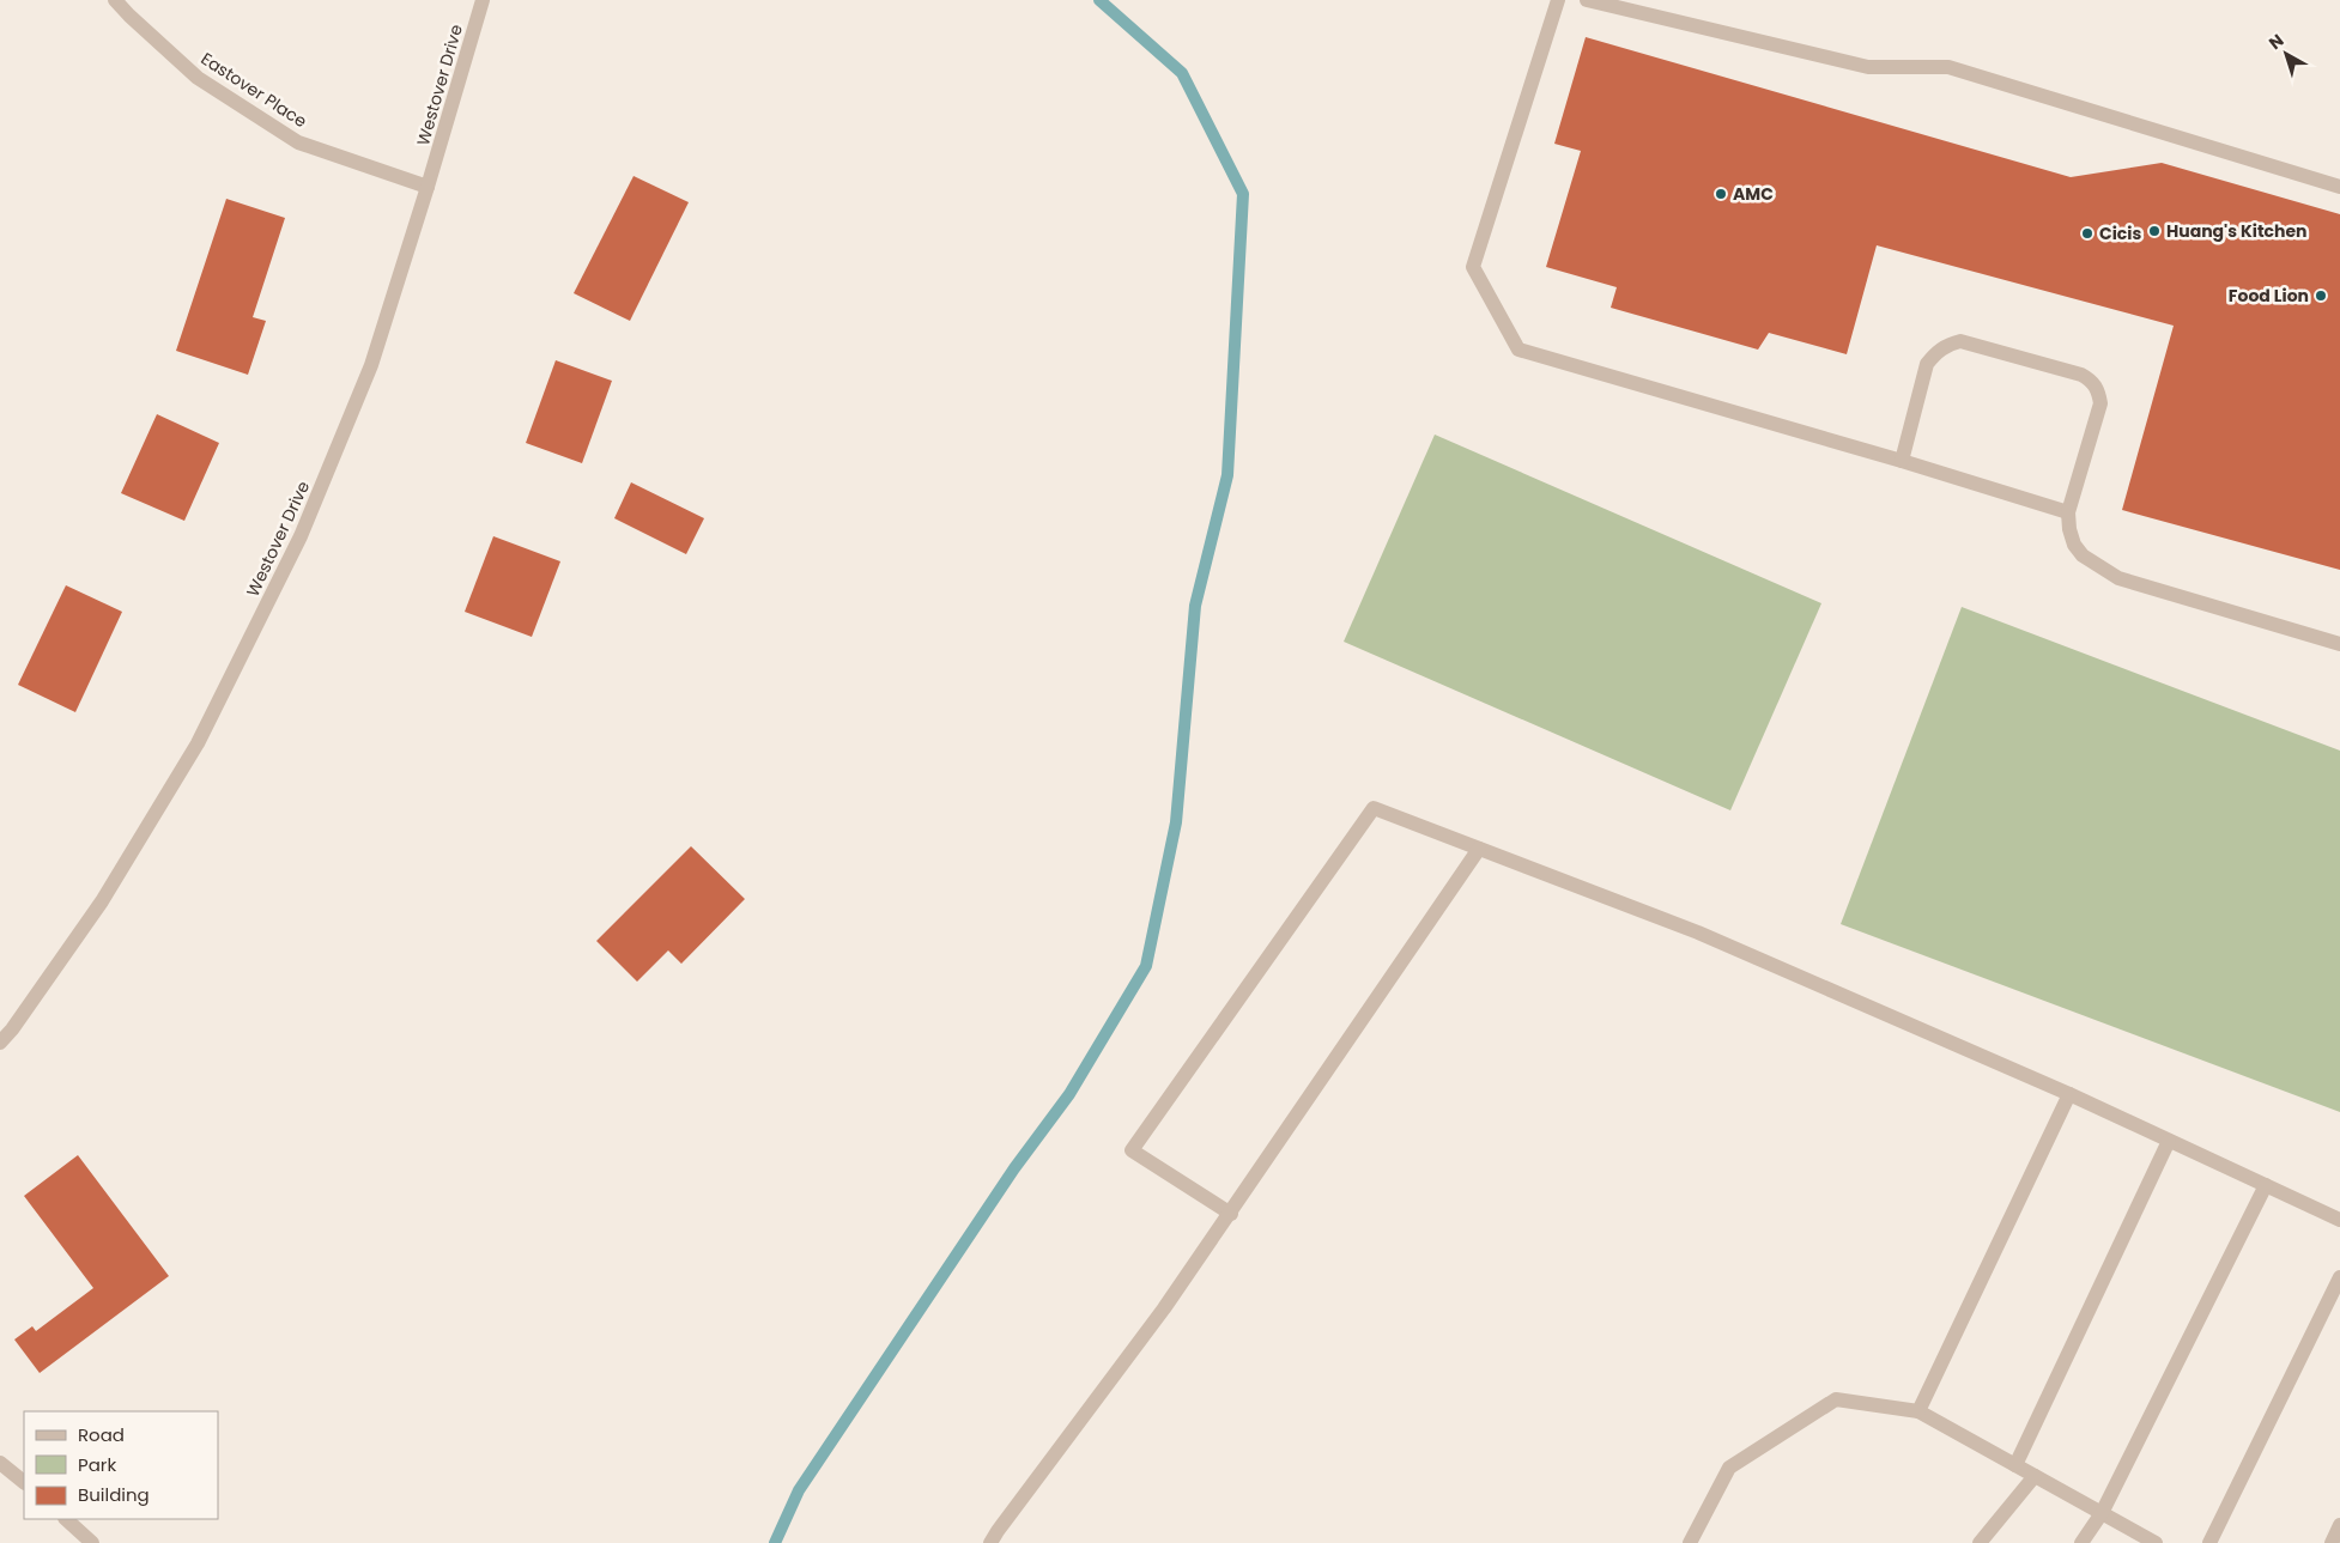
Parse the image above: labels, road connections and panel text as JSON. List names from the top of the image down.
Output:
{
  "streets": {
    "street": ["Westover Drive", "Eastover Place"]
  },
  "crossings": [
    ["Westover Drive", "Eastover Place"]
  ],
  "places": [
    "AMC",
    "Huang's Kitchen",
    "Cicis",
    "Food Lion"
  ],
  "legend": ["Road", "Park", "Building"],
  "north": "top left"
}
